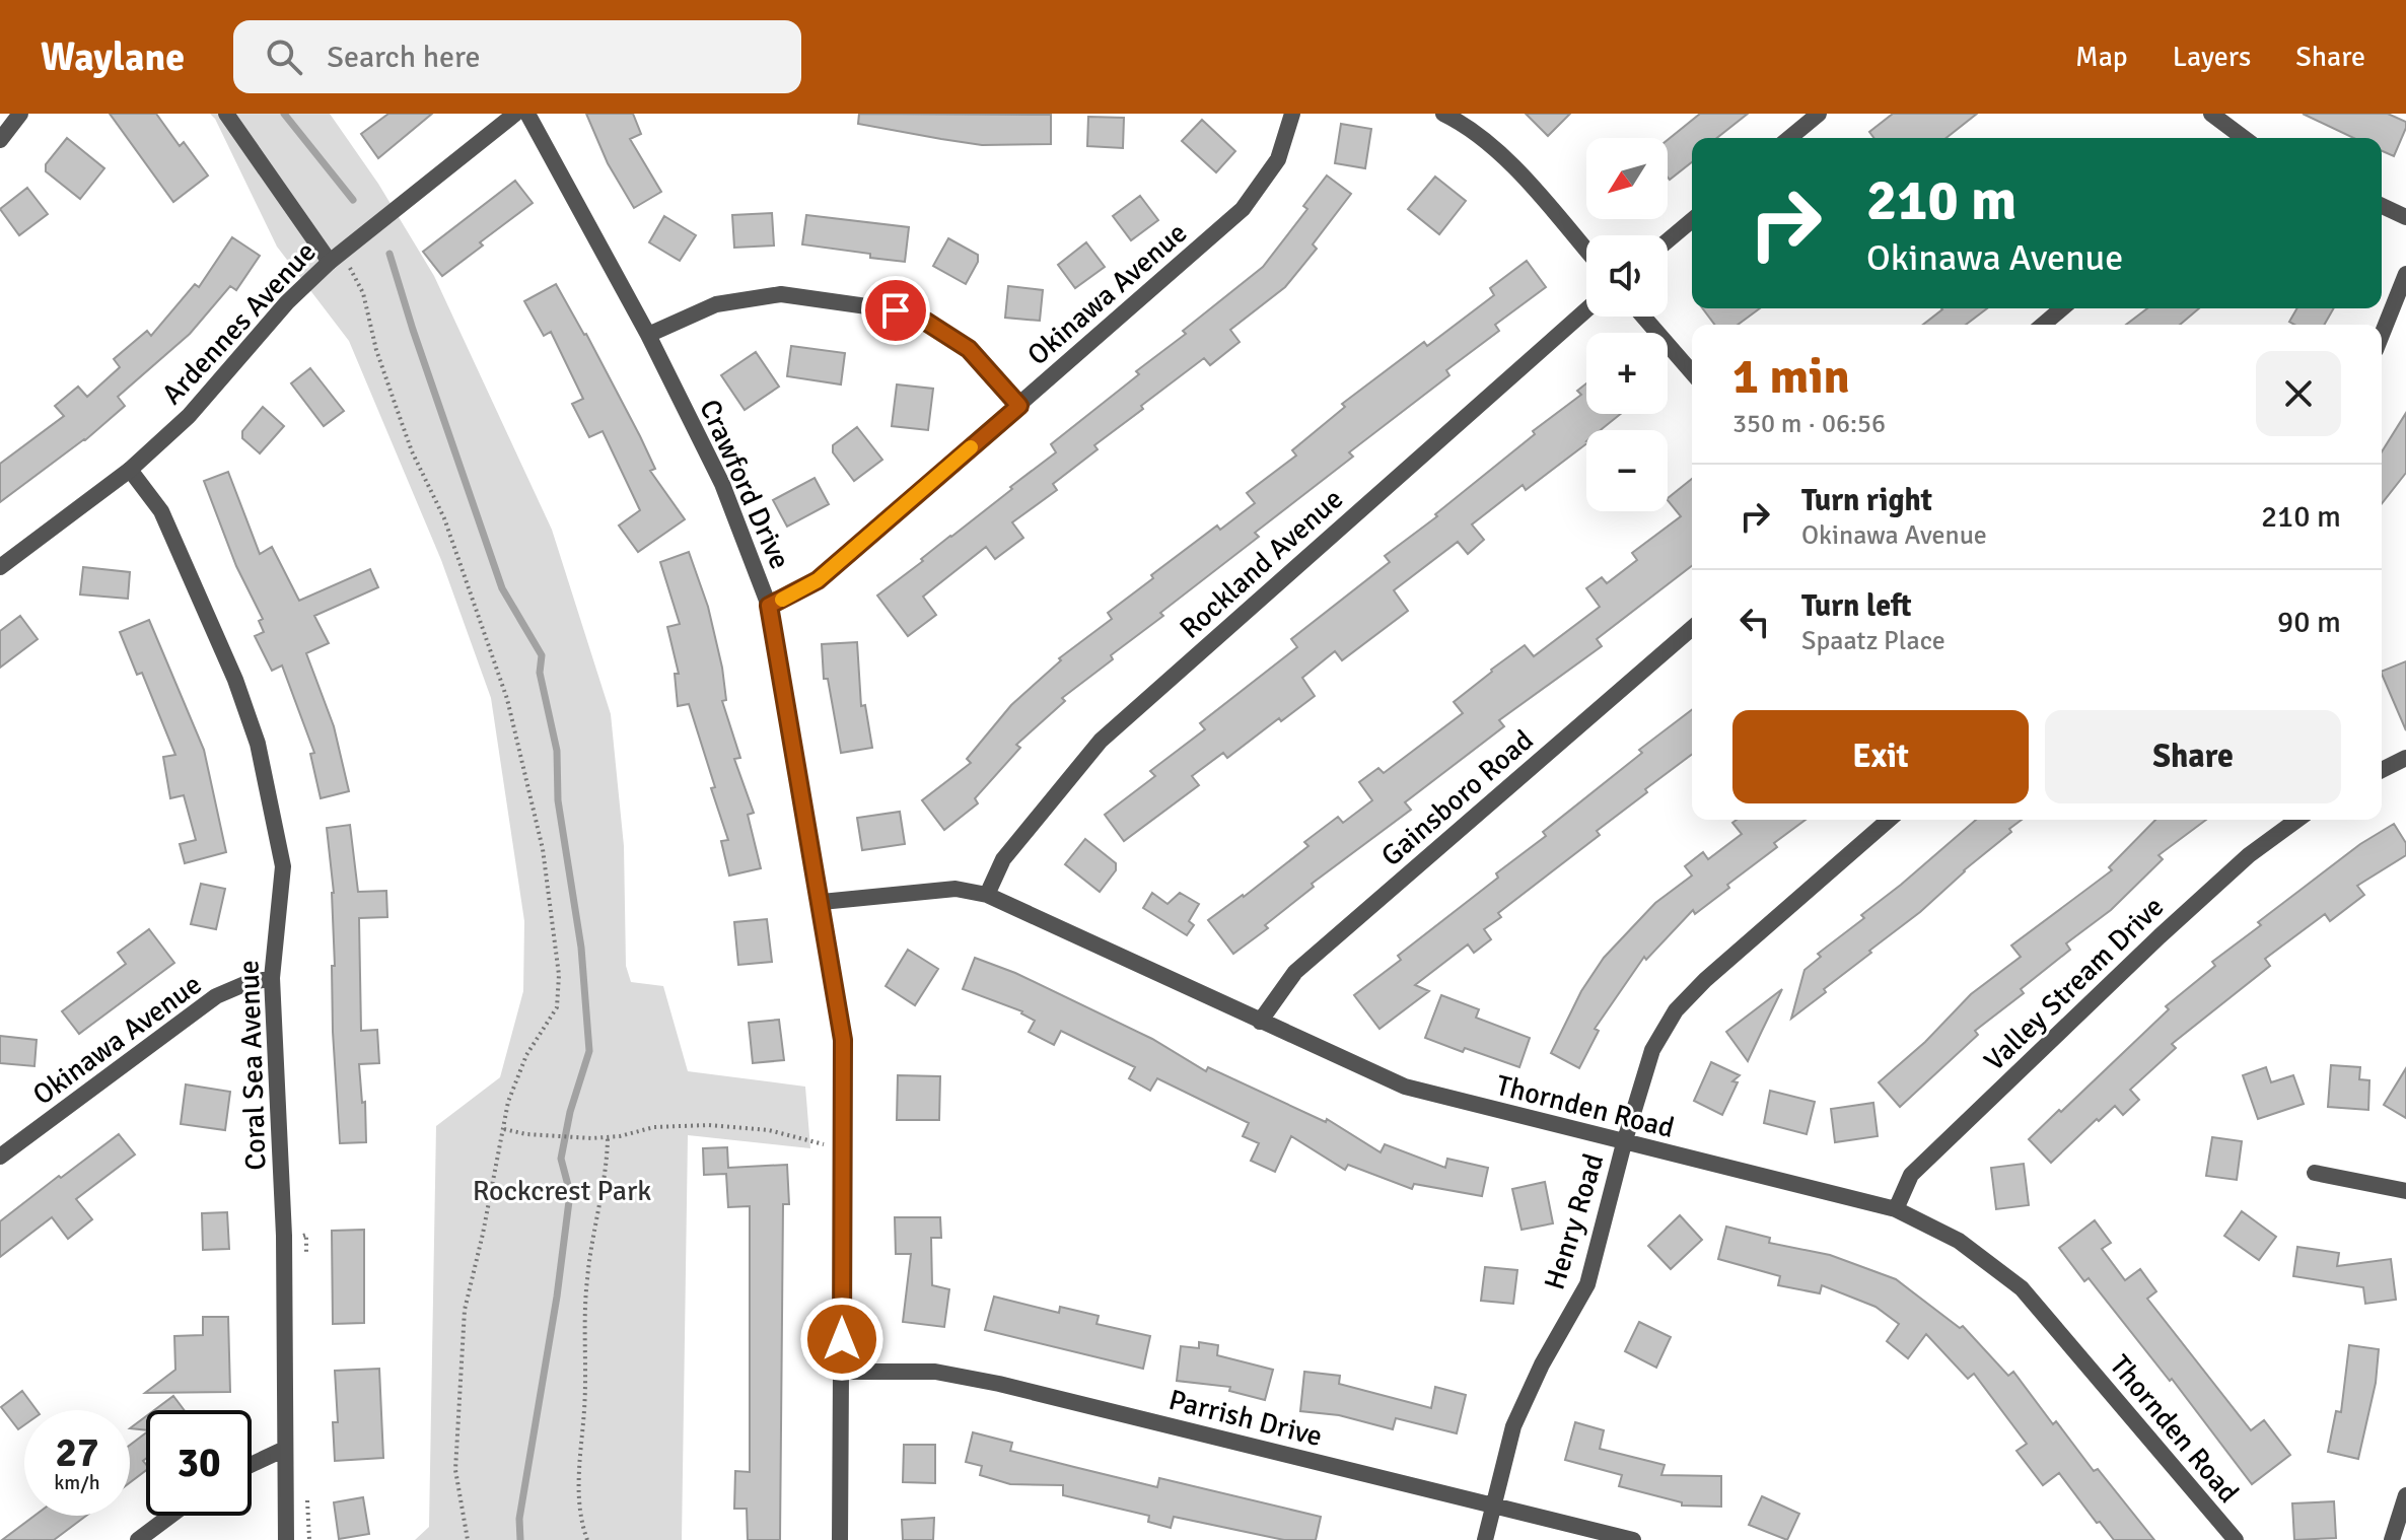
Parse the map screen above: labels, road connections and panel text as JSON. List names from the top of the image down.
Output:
{
  "streets": {
    "street": [
      "Okinawa Avenue",
      "Ardennes Avenue",
      "Crawford Drive",
      "Rockland Avenue",
      "Gainsboro Road",
      "Valley Stream Drive",
      "Coral Sea Avenue",
      "Thornden Road",
      "Henry Road",
      "Parrish Drive"
    ]
  },
  "crossings": [
    ["Okinawa Avenue", "Crawford Drive"],
    ["Okinawa Avenue", "Coral Sea Avenue"],
    ["Ardennes Avenue", "Coral Sea Avenue"],
    ["Crawford Drive", "Thornden Road"],
    ["Crawford Drive", "Parrish Drive"],
    ["Rockland Avenue", "Thornden Road"],
    ["Gainsboro Road", "Thornden Road"],
    ["Valley Stream Drive", "Thornden Road"],
    ["Thornden Road", "Henry Road"],
    ["Henry Road", "Parrish Drive"]
  ],
  "parks": ["Rockcrest Park"],
  "north": "bottom left",
  "page": {
    "header": "Waylane",
    "search": "Search here",
    "nav": ["Map", "Layers", "Share"],
    "map_buttons": ["+", "−"],
    "turn": ["210 m", "Okinawa Avenue"],
    "heading": ["1 min", "350 m · 06:56"],
    "list": [
      {
        "name": "Turn right",
        "note": "Okinawa Avenue",
        "value": "210 m"
      },
      {
        "name": "Turn left",
        "note": "Spaatz Place",
        "value": "90 m"
      }
    ],
    "buttons": ["Exit", "Share"],
    "speed": "27 km/h",
    "limit": "30"
  }
}
